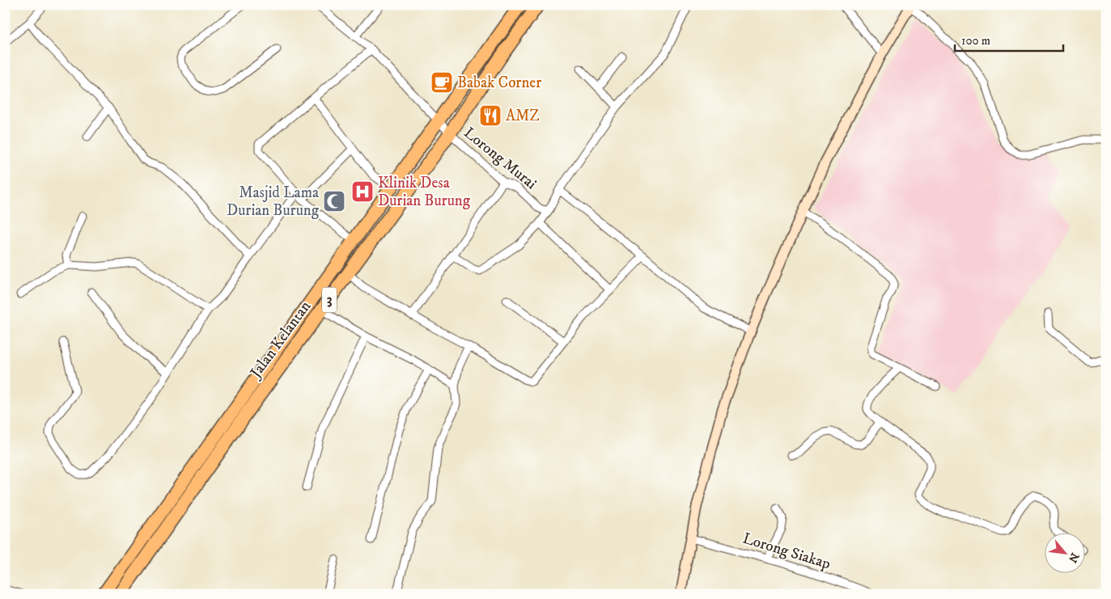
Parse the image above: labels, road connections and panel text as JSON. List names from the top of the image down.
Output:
{
  "streets": {
    "highway": ["3", "Jalan Kelantan"],
    "street": ["Lorong Murai", "Lorong Siakap"]
  },
  "crossings": [
    ["Lorong Murai", "Jalan Kelantan"]
  ],
  "places": {
    "cafe": ["Babak Corner"],
    "restaurant": ["AMZ"],
    "hospital": ["Klinik Desa Durian Burung"],
    "mosque": ["Masjid Lama Durian Burung"]
  },
  "scale_bar": "100 m",
  "north": "bottom right"
}
